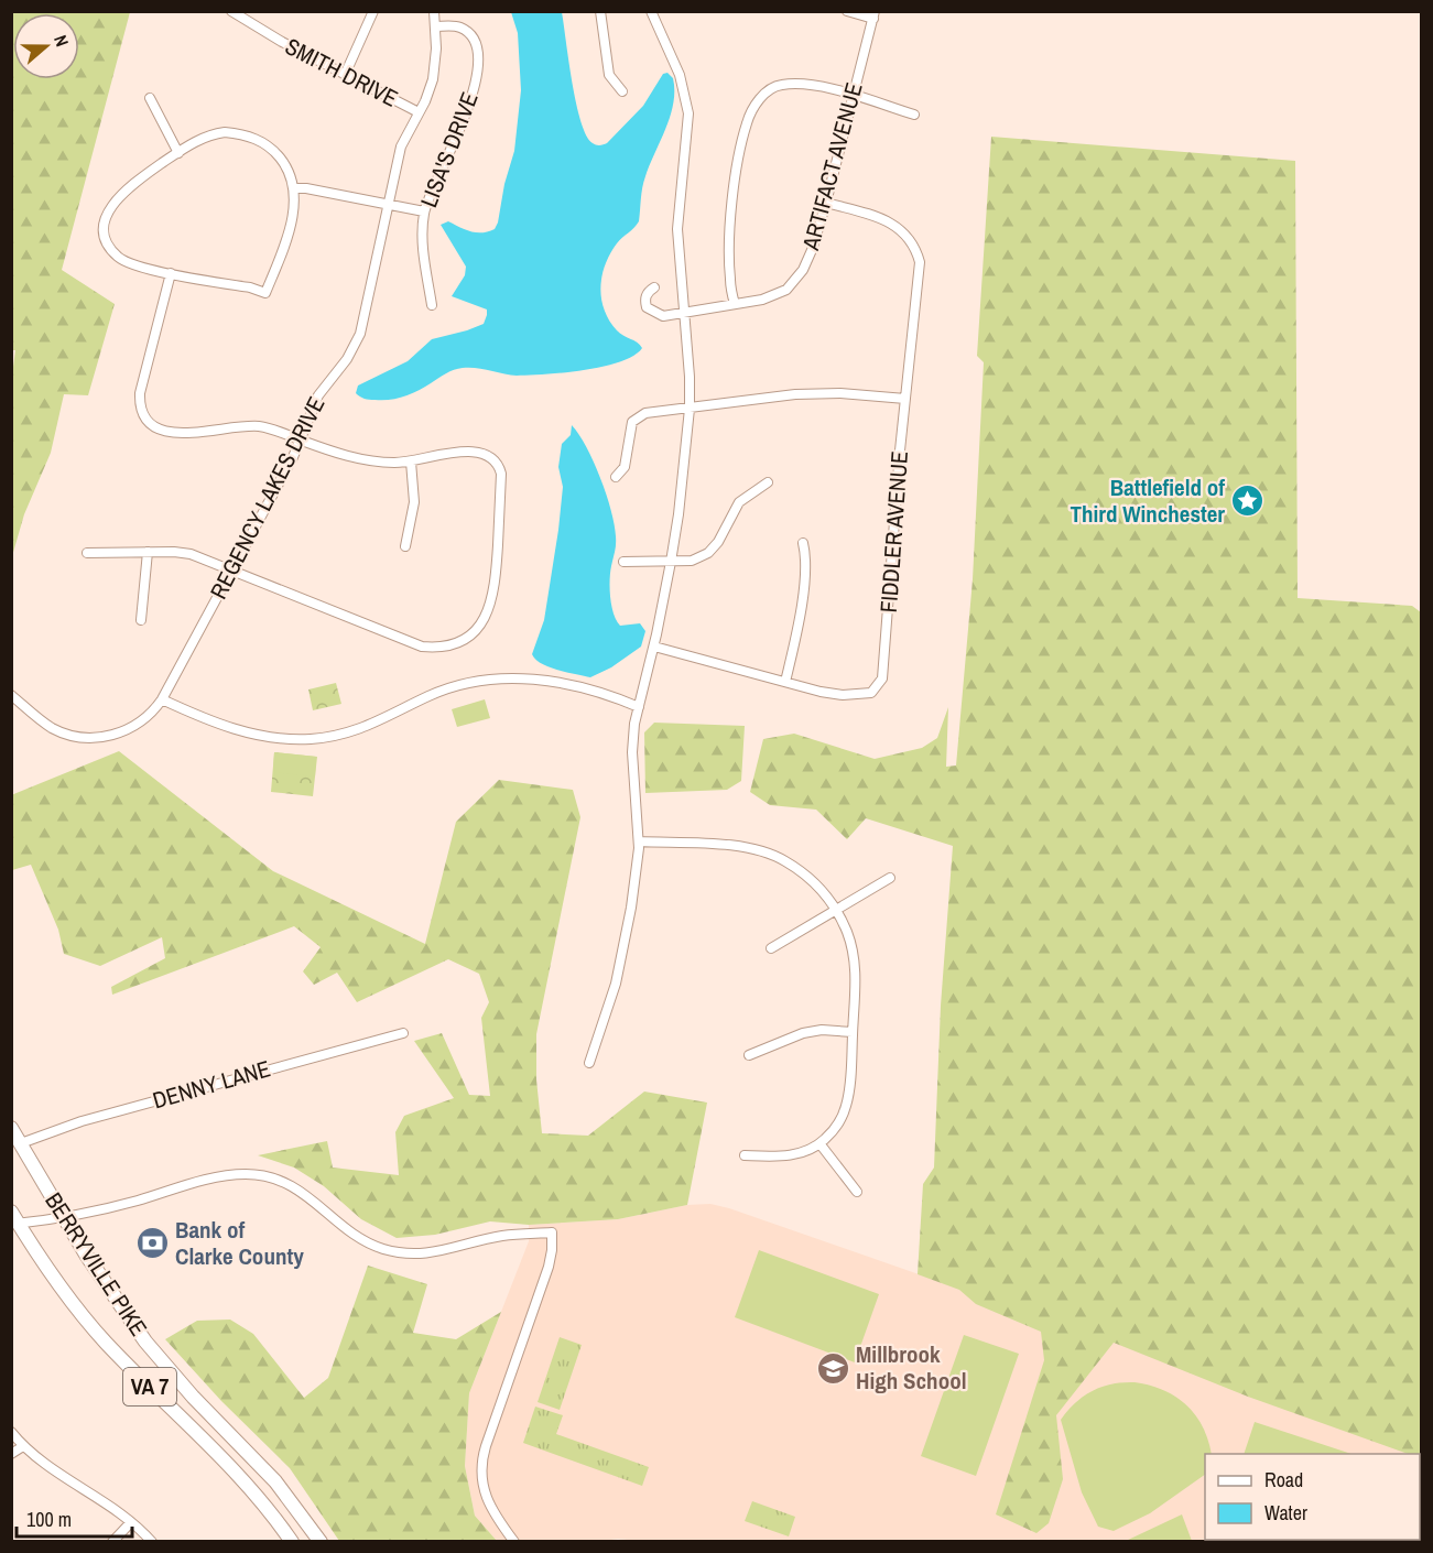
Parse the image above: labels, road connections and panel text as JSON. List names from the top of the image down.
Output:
{
  "streets": {
    "highway": ["BERRYVILLE PIKE", "VA 7"],
    "street": [
      "SMITH DRIVE",
      "LISA'S DRIVE",
      "ARTIFACT AVENUE",
      "REGENCY LAKES DRIVE",
      "FIDDLER AVENUE",
      "DENNY LANE"
    ]
  },
  "crossings": [
    ["SMITH DRIVE", "REGENCY LAKES DRIVE"],
    ["LISA'S DRIVE", "REGENCY LAKES DRIVE"],
    ["ARTIFACT AVENUE", "FIDDLER AVENUE"],
    ["DENNY LANE", "BERRYVILLE PIKE"]
  ],
  "places": {
    "place": ["Battlefield of Third Winchester"],
    "bank": ["Bank of Clarke County"],
    "school or university": ["Millbrook High School"]
  },
  "legend": ["Road", "Water"],
  "scale_bar": "100 m",
  "north": "right"
}
